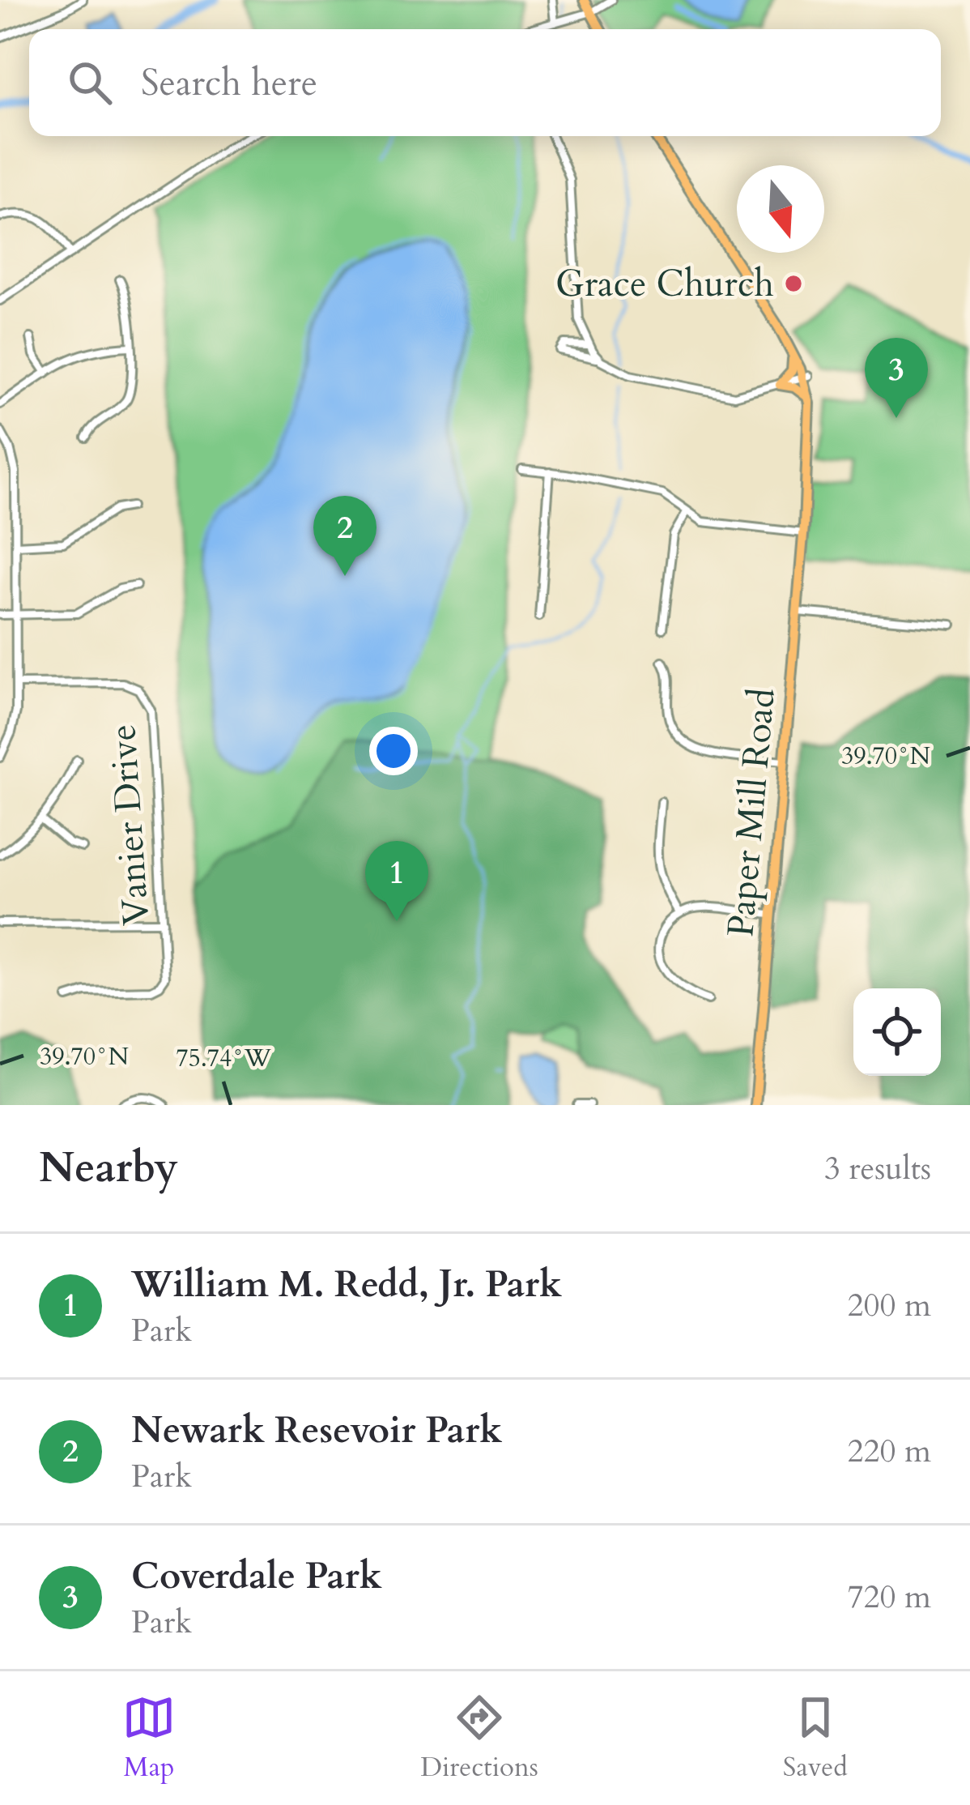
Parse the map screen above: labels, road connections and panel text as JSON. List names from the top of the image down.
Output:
{
  "streets": {
    "main road": ["Paper Mill Road"],
    "street": ["Vanier Drive"]
  },
  "places": ["Grace Church"],
  "north": "bottom",
  "page": {
    "search": "Search here",
    "pins": ["3", "2", "1"],
    "heading": ["Nearby", "3 results"],
    "list": [
      {
        "mark": "1",
        "name": "William M. Redd, Jr. Park",
        "note": "Park",
        "value": "200 m"
      },
      {
        "mark": "2",
        "name": "Newark Resevoir Park",
        "note": "Park",
        "value": "220 m"
      },
      {
        "mark": "3",
        "name": "Coverdale Park",
        "note": "Park",
        "value": "720 m"
      }
    ],
    "nav": ["Map", "Directions", "Saved"]
  },
  "coordinates": ["39.70°N", "75.74°W"]
}
